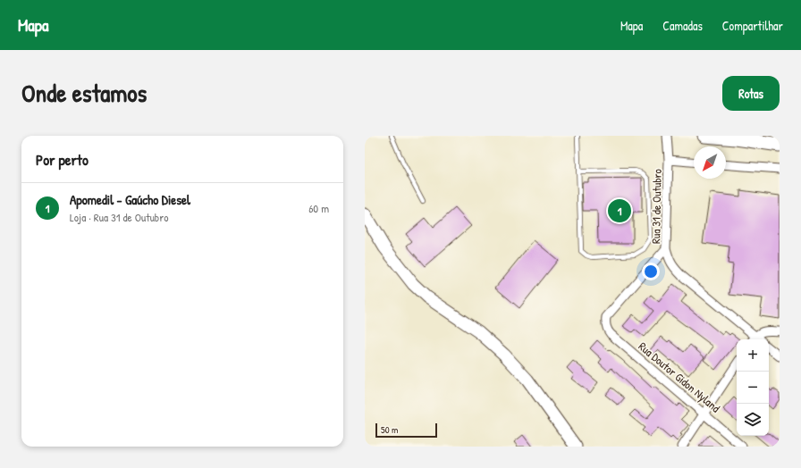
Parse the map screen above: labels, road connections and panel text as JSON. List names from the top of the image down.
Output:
{
  "streets": {
    "street": ["Rua 31 de Outubro", "Rua Doutor Gidon Nyland"]
  },
  "crossings": [
    ["Rua 31 de Outubro", "Rua Doutor Gidon Nyland"]
  ],
  "scale_bar": "50 m",
  "north": "bottom left",
  "page": {
    "header": "Mapa",
    "nav": ["Mapa", "Camadas", "Compartilhar"],
    "title": "Onde estamos",
    "buttons": "Rotas",
    "heading": "Por perto",
    "list": [
      {
        "mark": "1",
        "name": "Apomedil - Gaúcho Diesel",
        "note": "Loja · Rua 31 de Outubro",
        "value": "60 m"
      }
    ],
    "pins": "1",
    "map_buttons": ["+", "−"],
    "scale": "50 m"
  }
}
